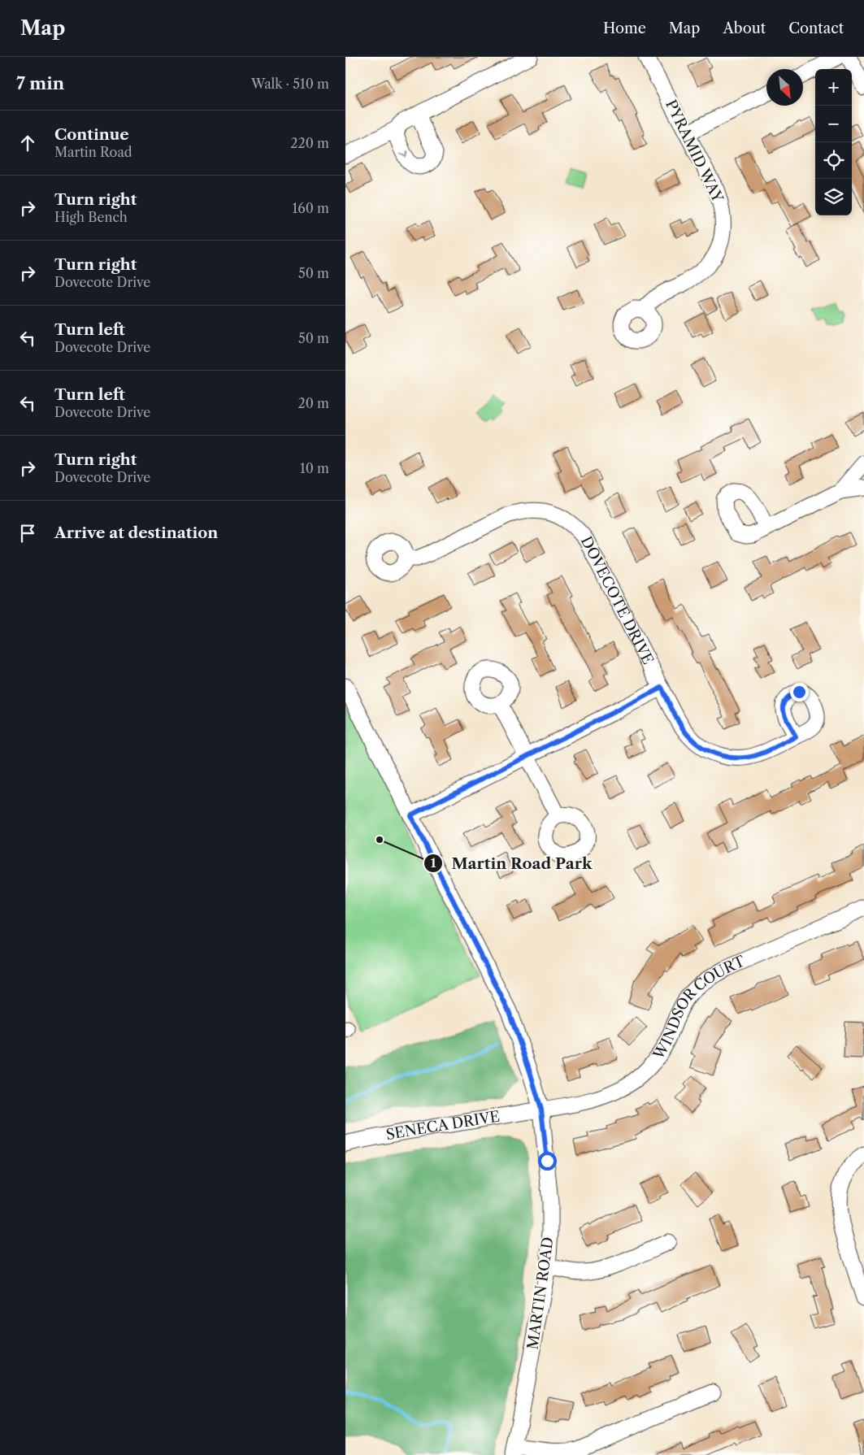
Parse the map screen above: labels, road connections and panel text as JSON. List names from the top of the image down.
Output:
{
  "streets": {
    "street": [
      "PYRAMID WAY",
      "DOVECOTE DRIVE",
      "WINDSOR COURT",
      "SENECA DRIVE",
      "MARTIN ROAD"
    ]
  },
  "crossings": [
    ["WINDSOR COURT", "SENECA DRIVE"],
    ["WINDSOR COURT", "MARTIN ROAD"],
    ["SENECA DRIVE", "MARTIN ROAD"]
  ],
  "places": ["Martin Road Park"],
  "north": "bottom right",
  "page": {
    "header": "Map",
    "nav": [
      "Home",
      "Map",
      "About",
      "Contact"
    ],
    "heading": ["7 min", "Walk · 510 m"],
    "map_buttons": ["+", "−"],
    "list": [
      ["Continue", "Martin Road", "220 m"],
      ["Turn right", "High Bench", "160 m"],
      ["Turn right", "Dovecote Drive", "50 m"],
      ["Turn left", "Dovecote Drive", "50 m"],
      ["Turn left", "Dovecote Drive", "20 m"],
      ["Turn right", "Dovecote Drive", "10 m"],
      "Arrive at destination"
    ]
  }
}
